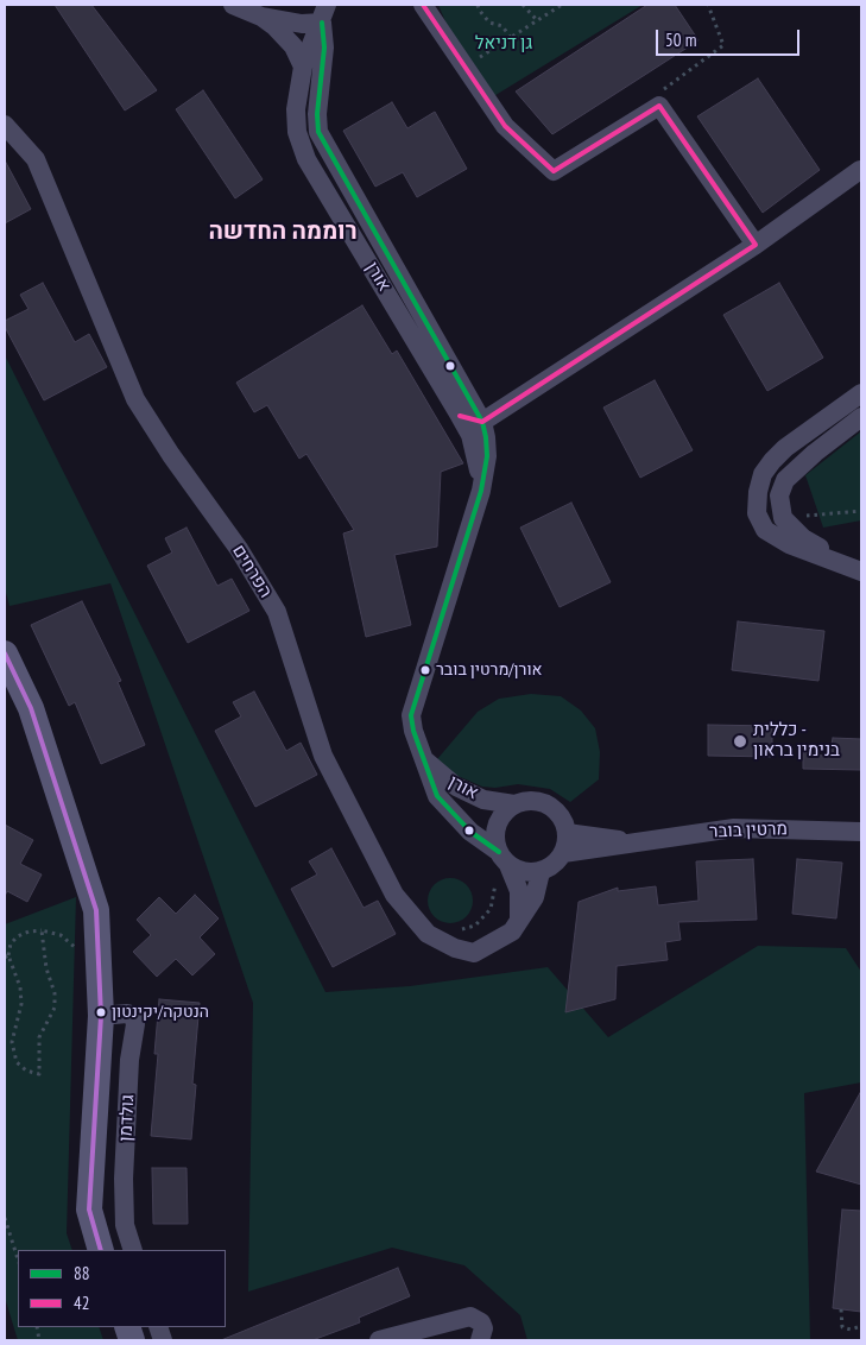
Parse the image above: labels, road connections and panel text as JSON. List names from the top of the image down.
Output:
{
  "streets": {
    "street": [
      "אורן",
      "הפרחים",
      "מרטין בובר",
      "גולדמן"
    ]
  },
  "crossings": [
    ["אורן", "הפרחים"],
    ["אורן", "מרטין בובר"],
    ["הפרחים", "מרטין בובר"]
  ],
  "districts": ["רוממה החדשה"],
  "parks": ["גן דניאל"],
  "places": ["אורן/מרטין בובר", "כללית - בנימין בראון", "הנטקה/יקינטון"],
  "lines": ["transit line 42", "transit line 88"],
  "legend": ["88", "42"],
  "scale_bar": "50 m"
}
